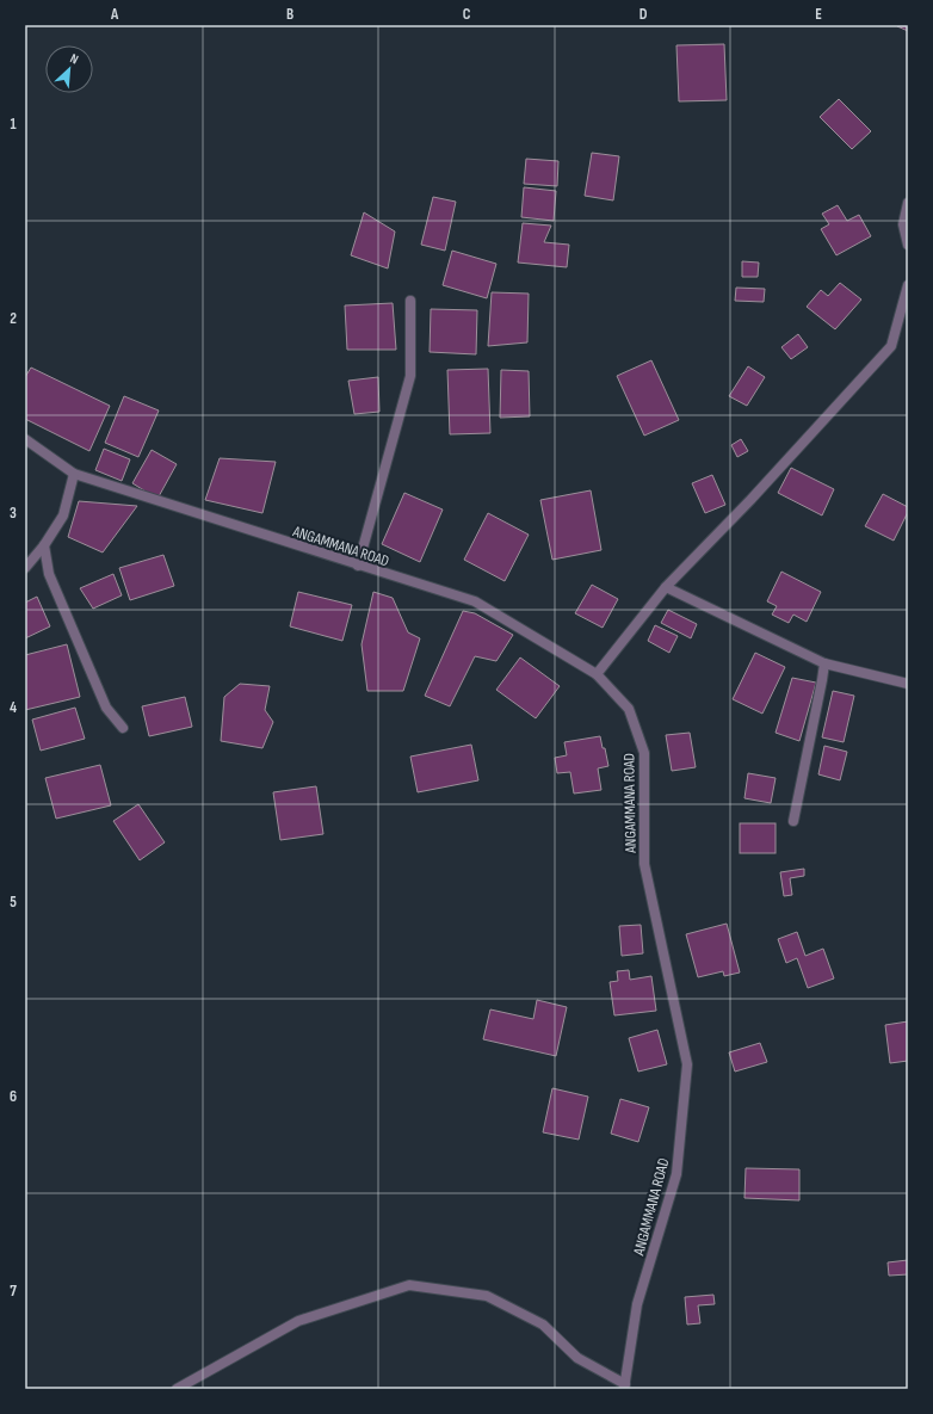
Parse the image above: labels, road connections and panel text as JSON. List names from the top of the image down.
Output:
{
  "streets": {
    "street": ["ANGAMMANA ROAD"]
  },
  "north": "top right",
  "grid": {
    "columns": [
      "A",
      "B",
      "C",
      "D",
      "E"
    ],
    "rows": [
      "1",
      "2",
      "3",
      "4",
      "5",
      "6",
      "7"
    ]
  }
}
